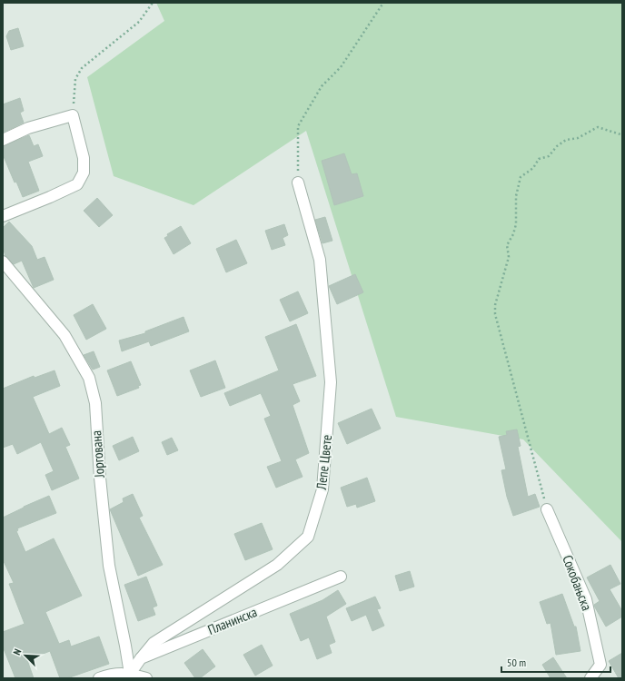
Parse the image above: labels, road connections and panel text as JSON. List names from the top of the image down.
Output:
{
  "streets": {
    "street": [
      "Јоргована",
      "Лепе Цвете",
      "Сокобањска",
      "Планинска"
    ]
  },
  "crossings": [
    ["Лепе Цвете", "Планинска"]
  ],
  "scale_bar": "50 m",
  "north": "top left"
}
